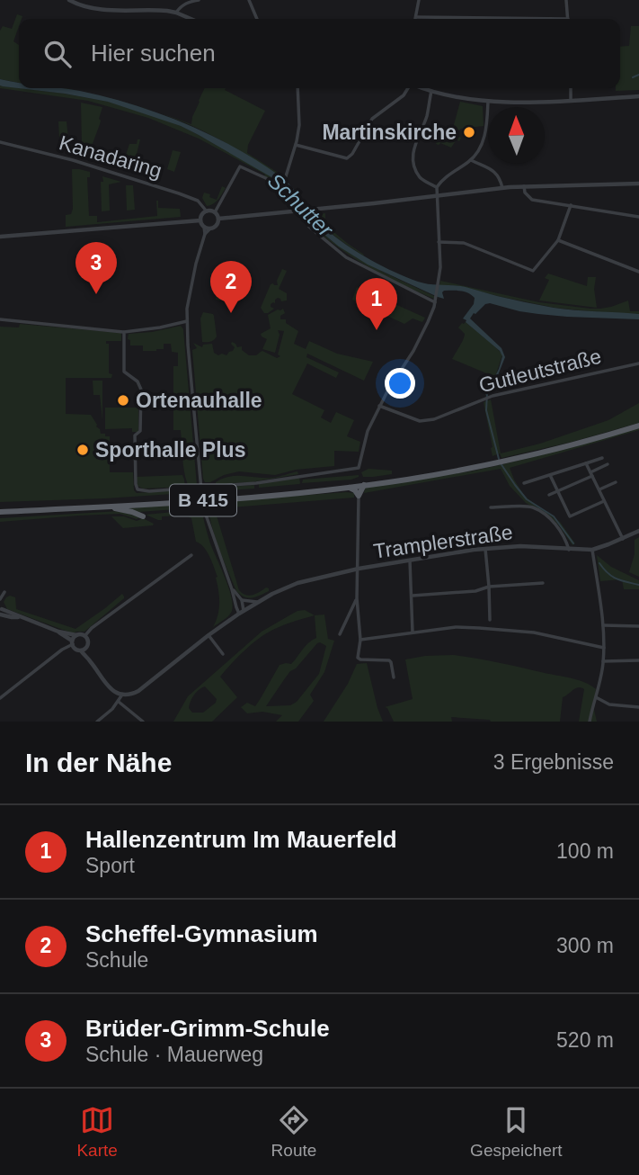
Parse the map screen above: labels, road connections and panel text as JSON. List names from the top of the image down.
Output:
{
  "streets": {
    "main road": ["B 415"],
    "street": ["Kanadaring", "Gutleutstraße", "Tramplerstraße"]
  },
  "water": ["Schutter"],
  "places": ["Martinskirche", "Ortenauhalle", "Sporthalle Plus"],
  "north": "top",
  "page": {
    "search": "Hier suchen",
    "pins": ["3", "2", "1"],
    "heading": ["In der Nähe", "3 Ergebnisse"],
    "list": [
      {
        "mark": "1",
        "name": "Hallenzentrum Im Mauerfeld",
        "note": "Sport",
        "value": "100 m"
      },
      {
        "mark": "2",
        "name": "Scheffel-Gymnasium",
        "note": "Schule",
        "value": "300 m"
      },
      {
        "mark": "3",
        "name": "Brüder-Grimm-Schule",
        "note": "Schule · Mauerweg",
        "value": "520 m"
      }
    ],
    "nav": ["Karte", "Route", "Gespeichert"]
  }
}
